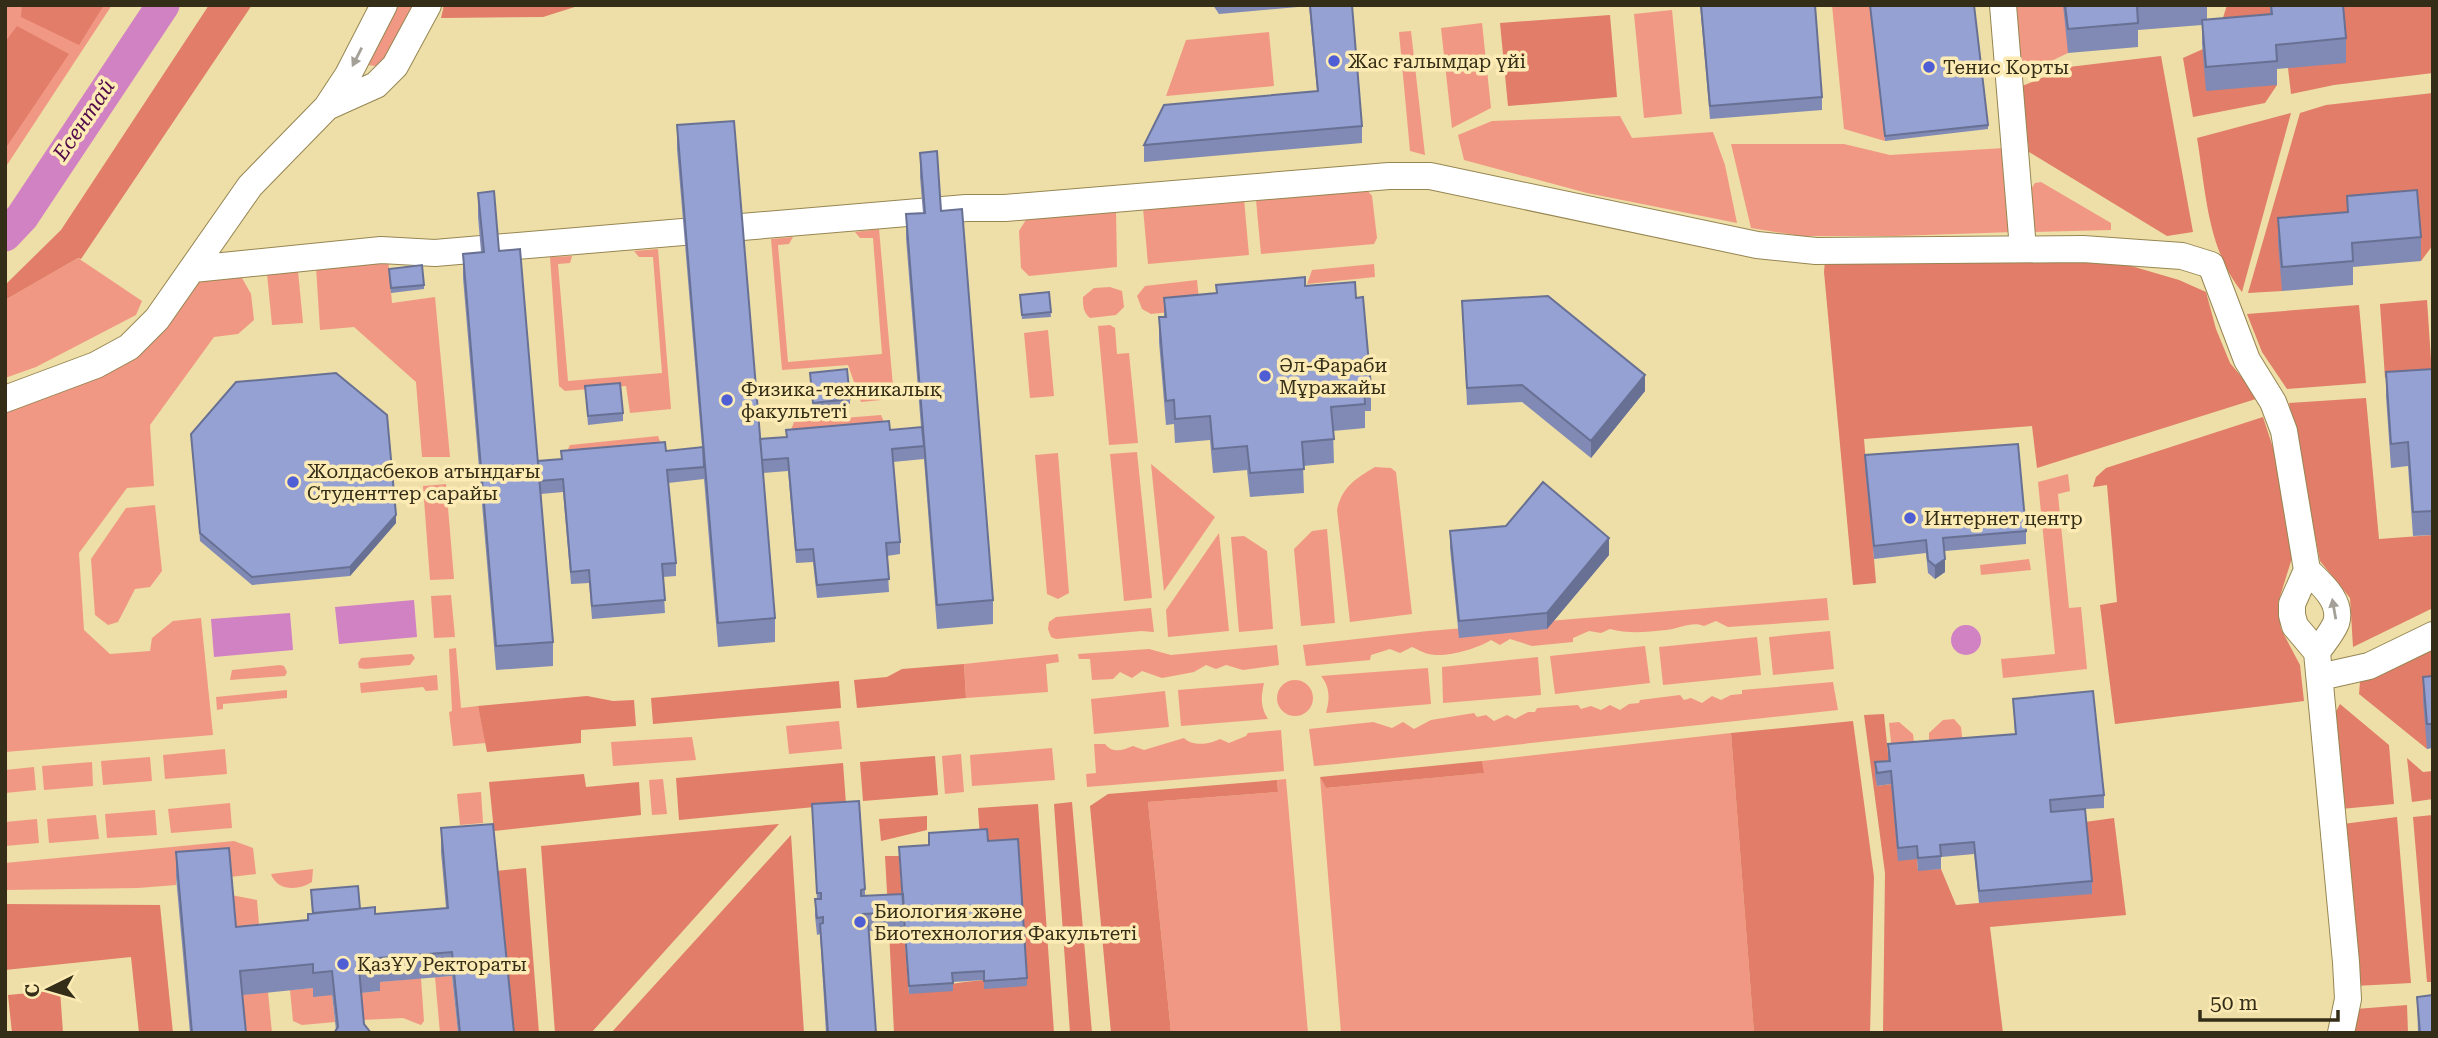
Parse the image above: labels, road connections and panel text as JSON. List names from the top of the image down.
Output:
{
  "water": ["Есентай"],
  "places": [
    "Жас ғалымдар үйі",
    "Тенис Корты",
    "Әл-Фараби Мұражайы",
    "Физика-техникалық факультеті",
    "Жолдасбеков атындағы Студенттер сарайы",
    "Интернет центр",
    "Биология және Биотехнология Факультеті",
    "ҚазҰУ Ректораты"
  ],
  "scale_bar": "50 m",
  "north": "left"
}
